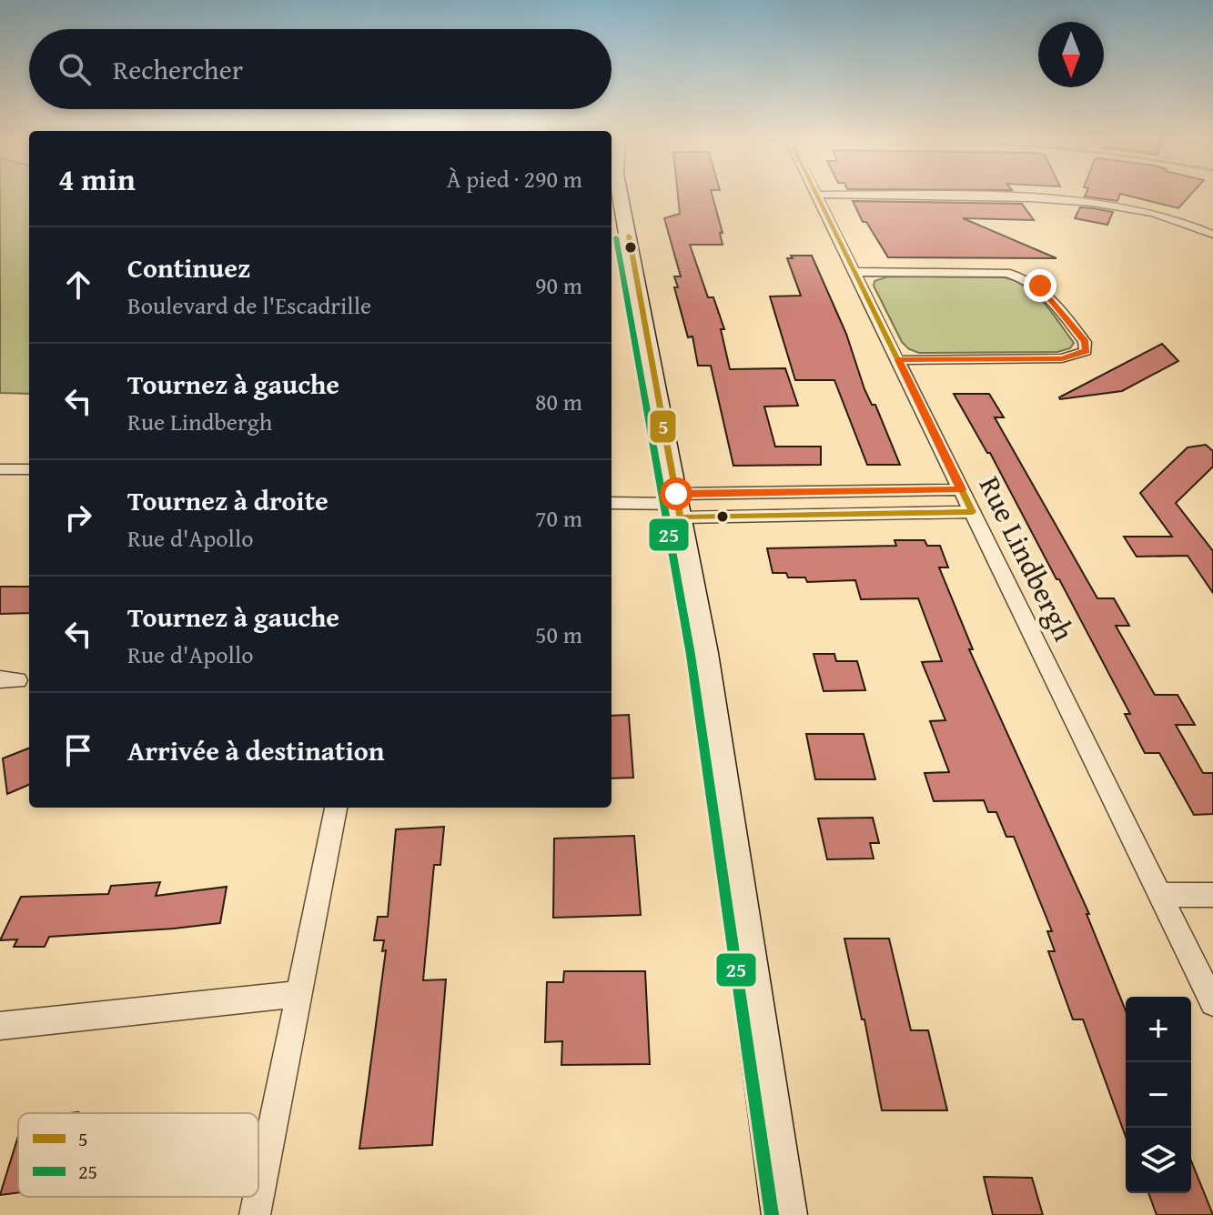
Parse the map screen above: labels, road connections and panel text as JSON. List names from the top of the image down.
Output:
{
  "streets": {
    "street": ["Rue Lindbergh"]
  },
  "lines": ["transit line 5", "transit line 25"],
  "legend": ["5", "25"],
  "north": "bottom",
  "page": {
    "search": "Rechercher",
    "heading": ["4 min", "À pied · 290 m"],
    "list": [
      ["Continuez", "Boulevard de l'Escadrille", "90 m"],
      ["Tournez à gauche", "Rue Lindbergh", "80 m"],
      ["Tournez à droite", "Rue d'Apollo", "70 m"],
      ["Tournez à gauche", "Rue d'Apollo", "50 m"],
      "Arrivée à destination"
    ],
    "map_buttons": ["+", "−"]
  }
}
